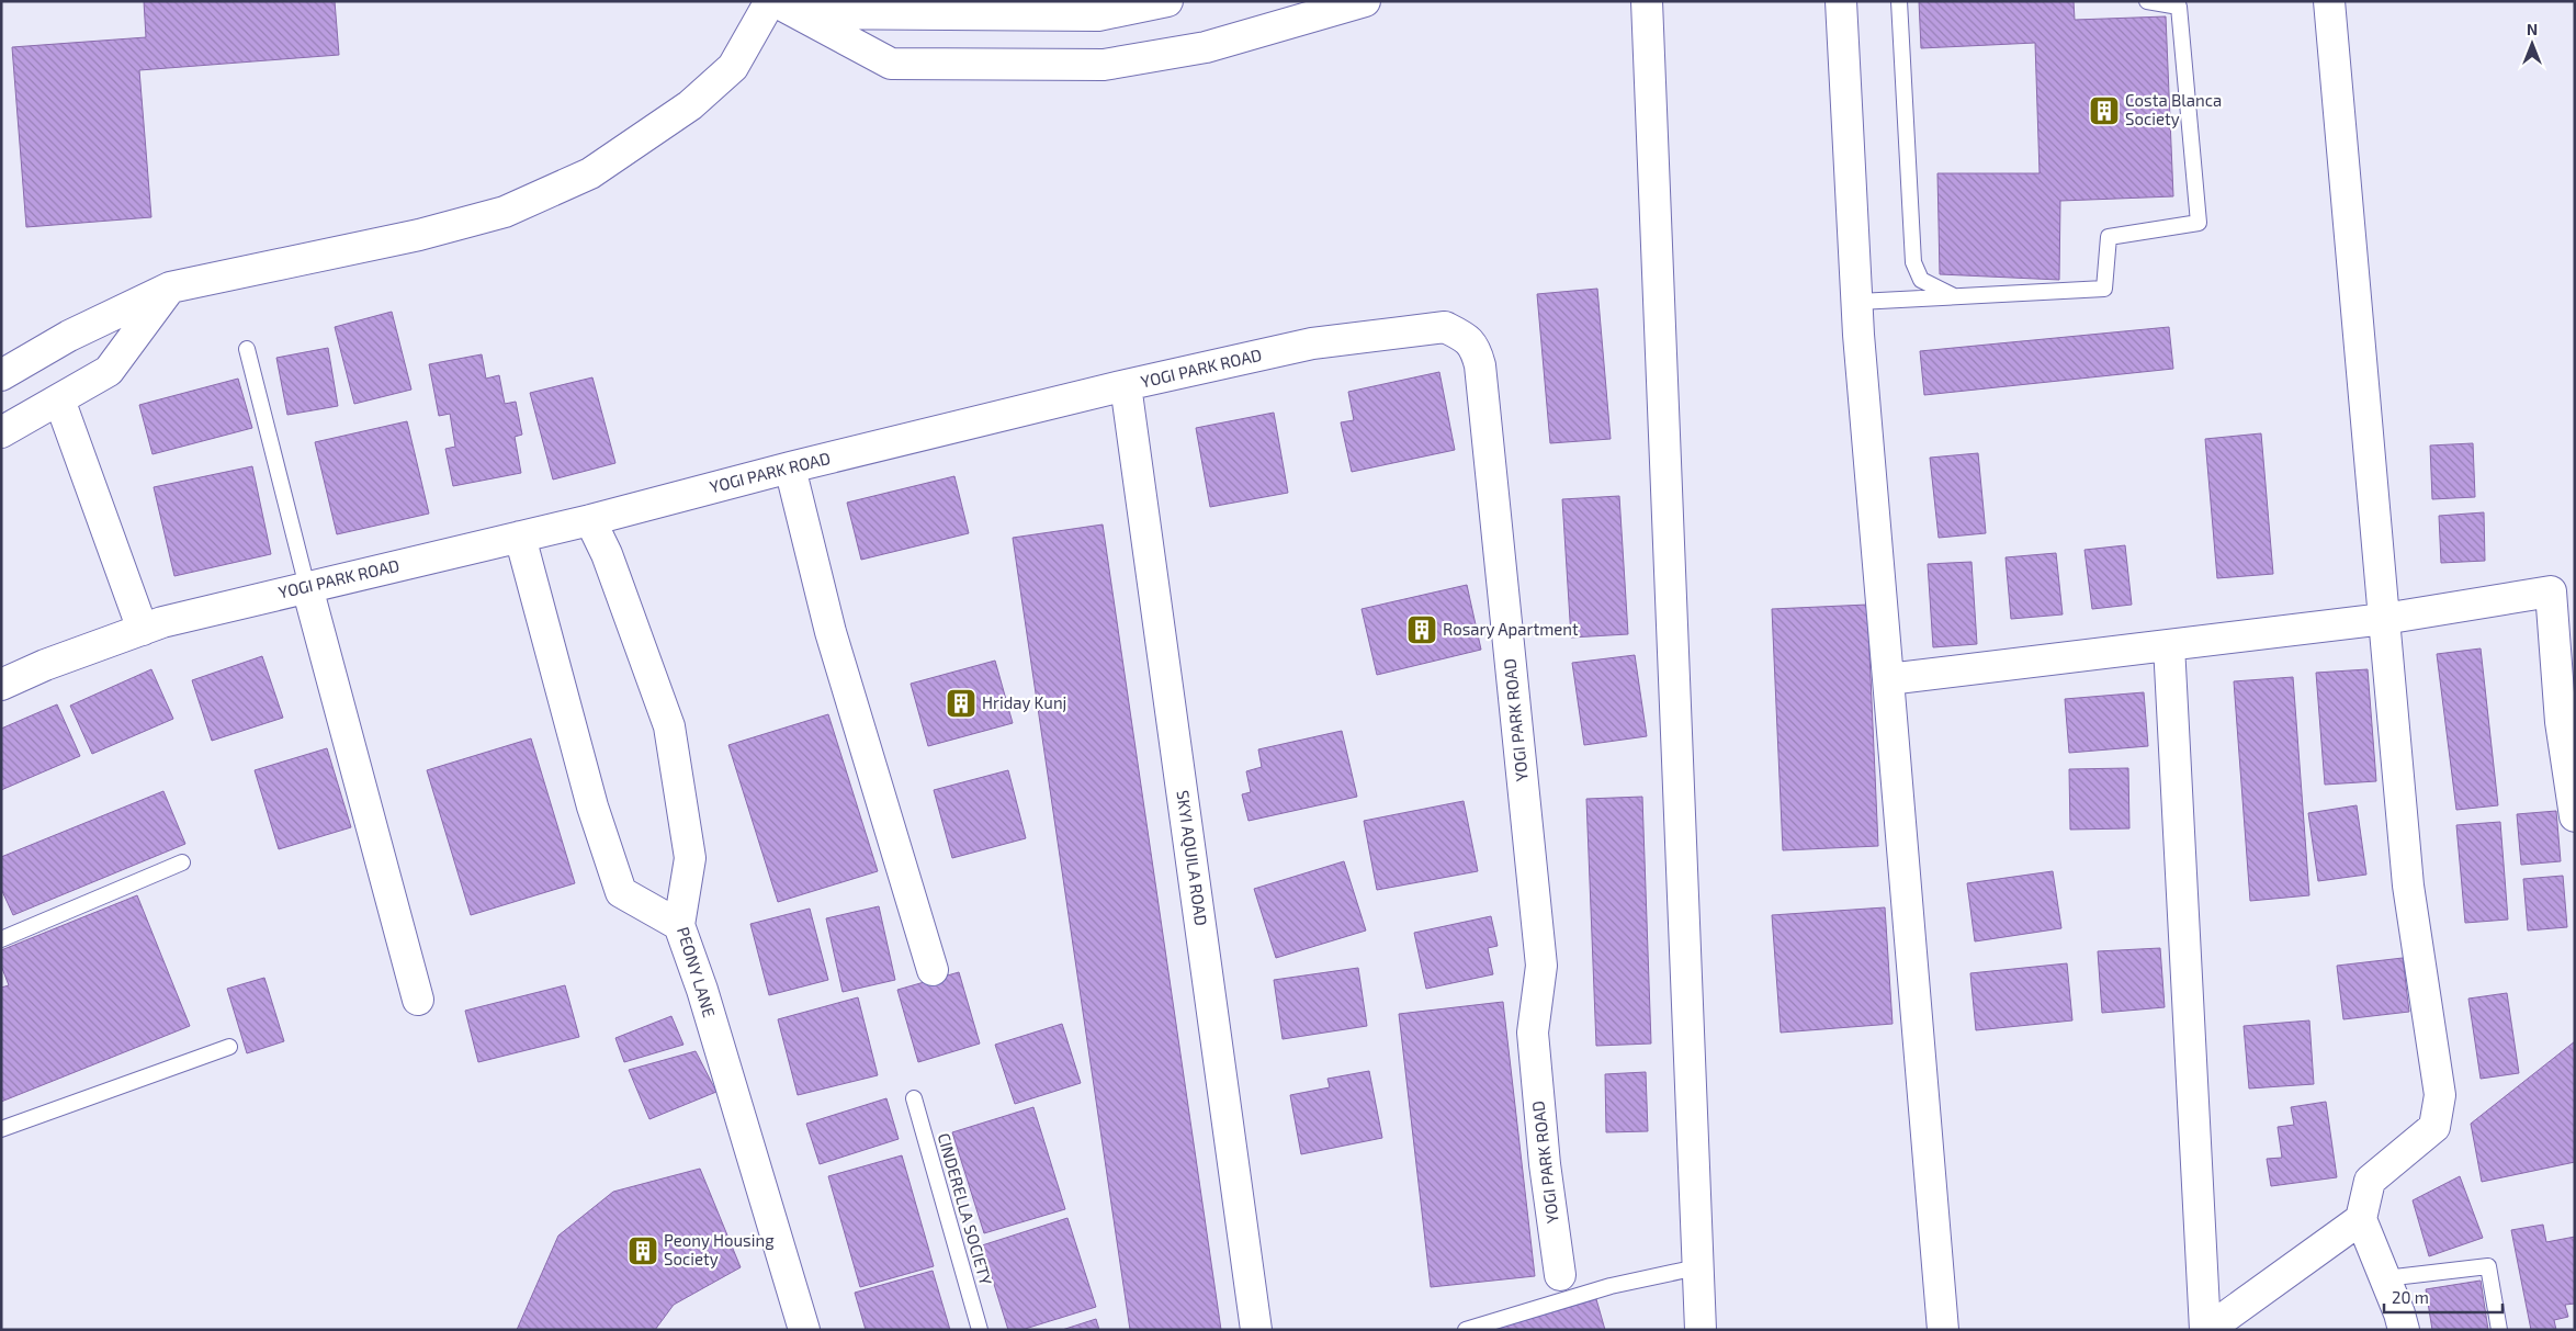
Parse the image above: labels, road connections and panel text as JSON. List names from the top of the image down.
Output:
{
  "streets": {
    "street": ["YOGI PARK ROAD", "SKYI AQUILA ROAD", "PEONY LANE"],
    "lane": ["CINDERELLA SOCIETY"]
  },
  "crossings": [
    ["YOGI PARK ROAD", "SKYI AQUILA ROAD"],
    ["YOGI PARK ROAD", "PEONY LANE"]
  ],
  "places": {
    "building": [
      "Costa Blanca Society",
      "Rosary Apartment",
      "Hriday Kunj",
      "Peony Housing Society"
    ]
  },
  "scale_bar": "20 m",
  "north": "top"
}
